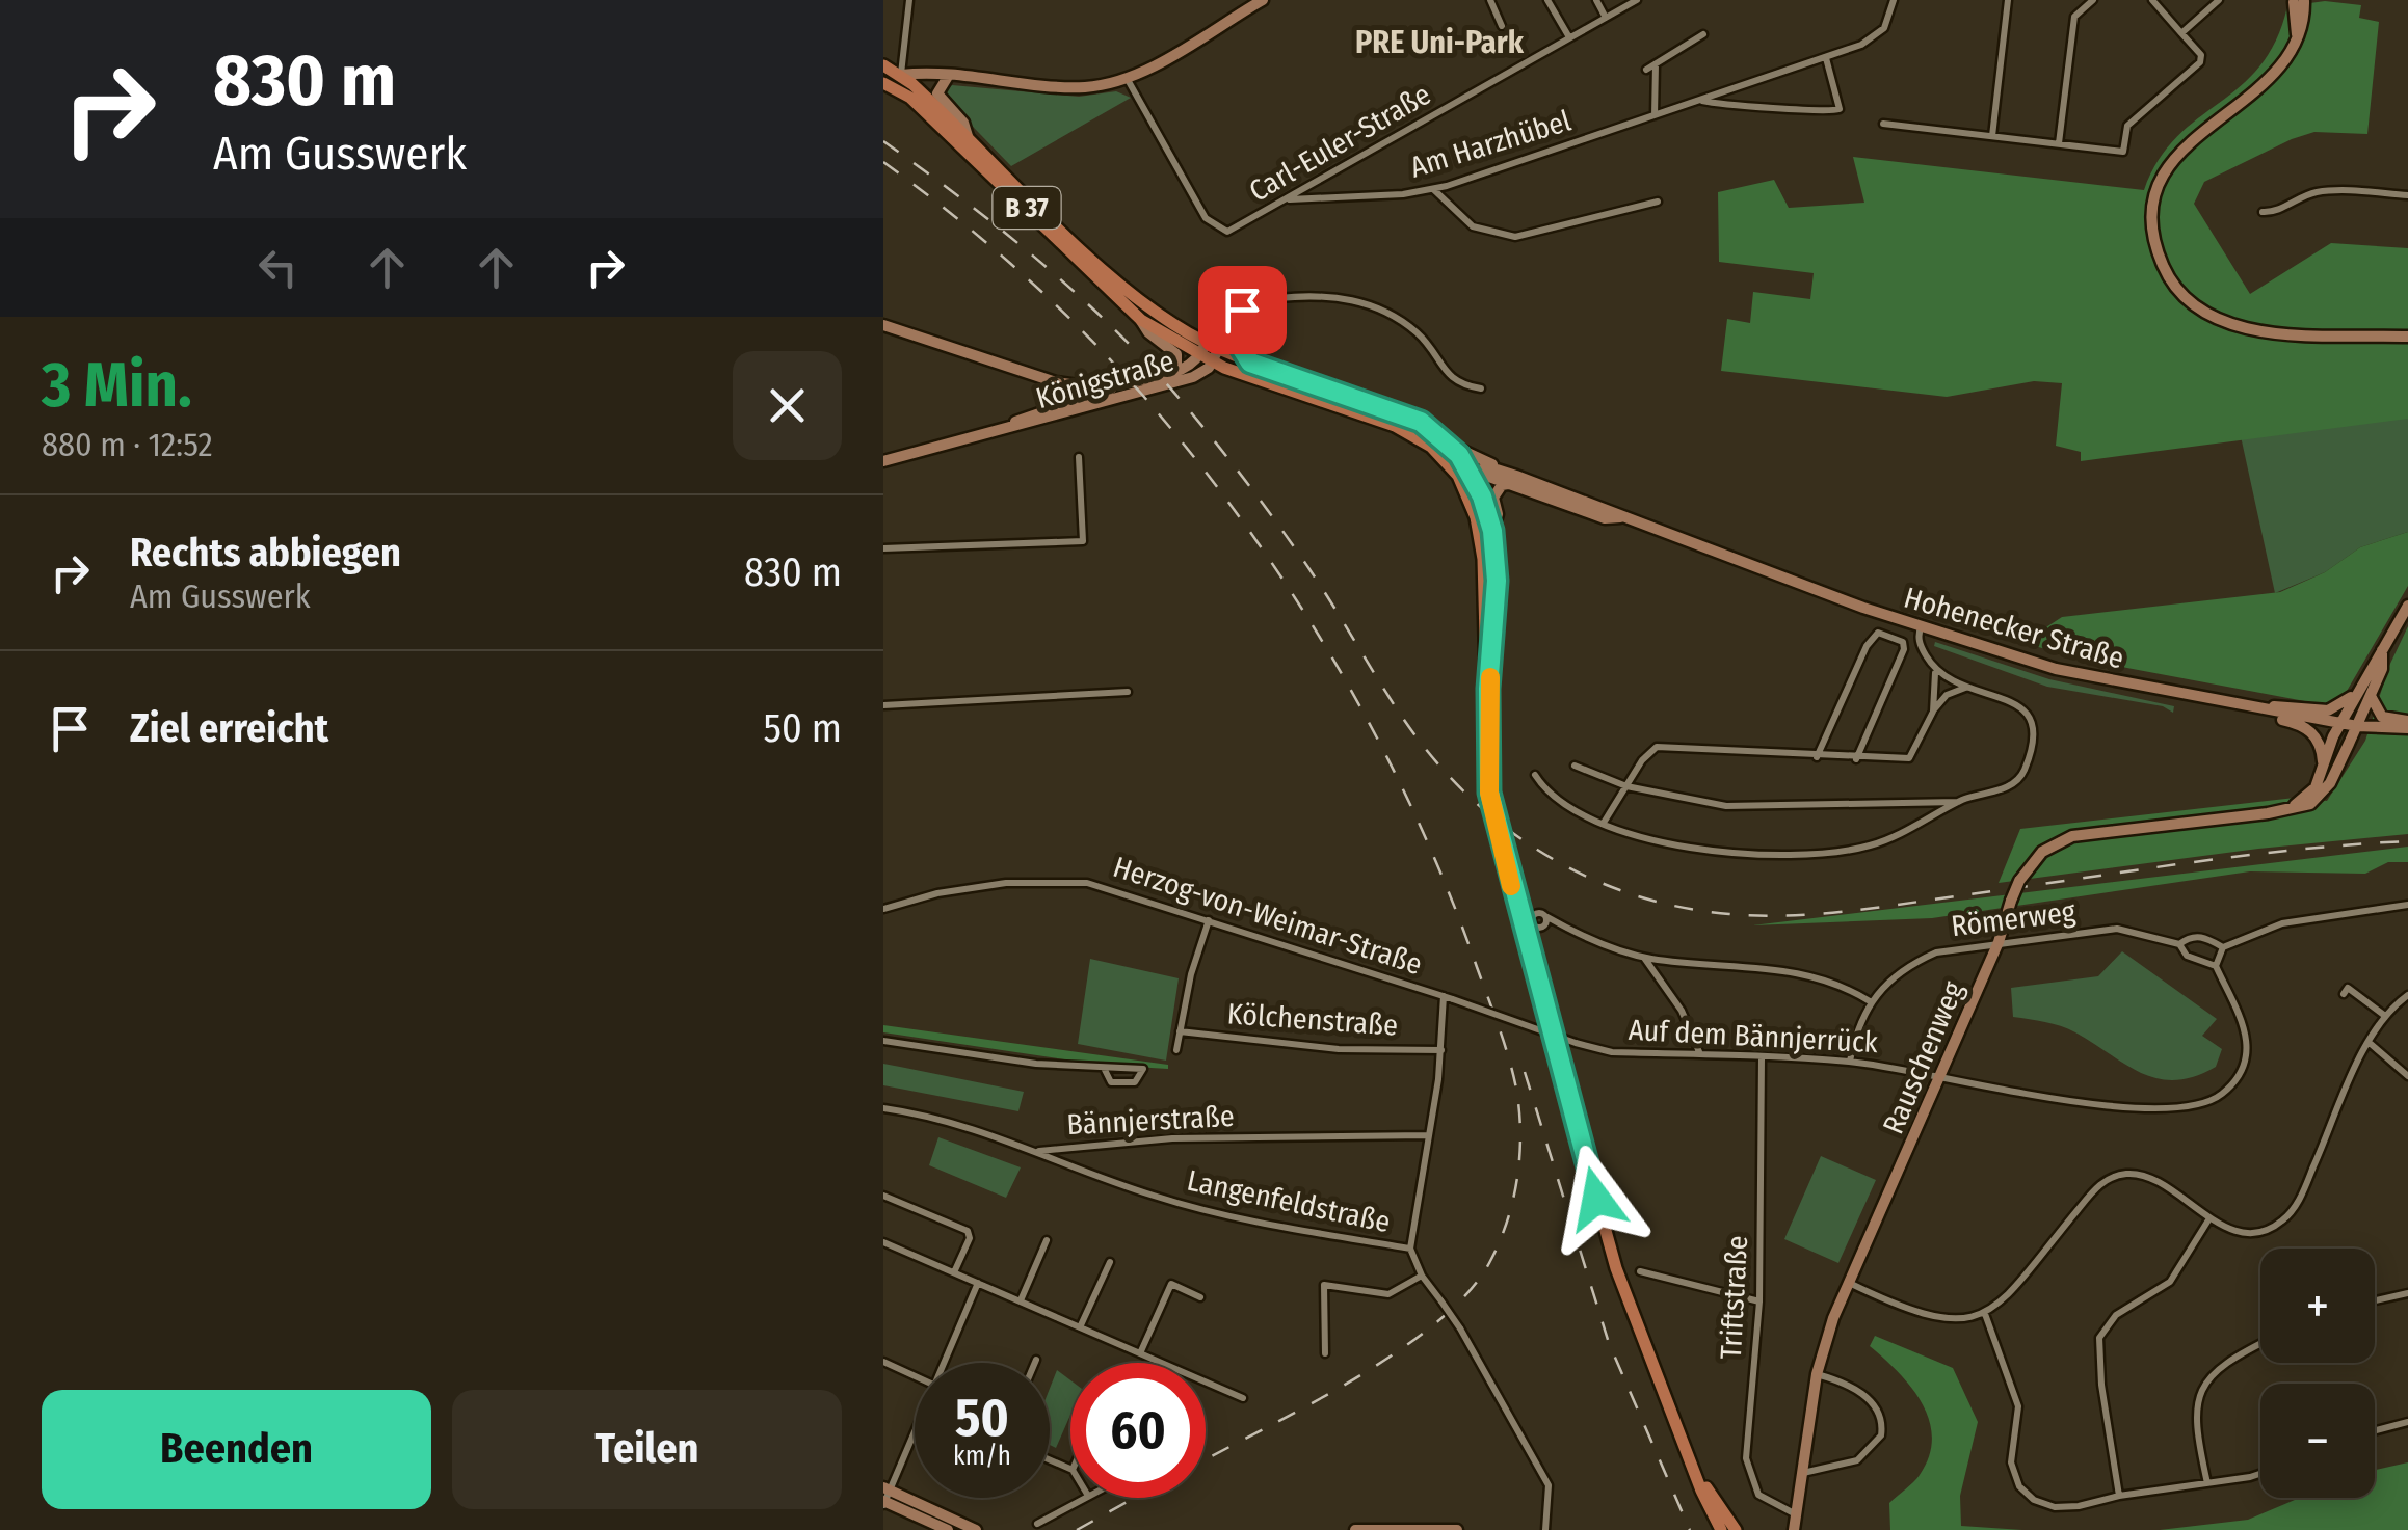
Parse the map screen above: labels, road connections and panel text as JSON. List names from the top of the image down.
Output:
{
  "streets": {
    "main road": [
      "B 37",
      "Königstraße",
      "Hohenecker Straße",
      "Rauschenweg"
    ],
    "street": [
      "Carl-Euler-Straße",
      "Am Harzhübel",
      "Herzog-von-Weimar-Straße",
      "Römerweg",
      "Kölchenstraße",
      "Auf dem Bännjerrück",
      "Bännjerstraße",
      "Langenfeldstraße",
      "Triftstraße"
    ]
  },
  "crossings": [
    ["Carl-Euler-Straße", "Am Harzhübel"],
    ["B 37", "Königstraße"],
    ["B 37", "Hohenecker Straße"],
    ["Hohenecker Straße", "Rauschenweg"],
    ["Herzog-von-Weimar-Straße", "Kölchenstraße"],
    ["Herzog-von-Weimar-Straße", "Auf dem Bännjerrück"],
    ["Herzog-von-Weimar-Straße", "Langenfeldstraße"],
    ["Römerweg", "Auf dem Bännjerrück"],
    ["Römerweg", "Rauschenweg"],
    ["Kölchenstraße", "Langenfeldstraße"],
    ["Auf dem Bännjerrück", "Rauschenweg"],
    ["Auf dem Bännjerrück", "Triftstraße"],
    ["Rauschenweg", "Triftstraße"],
    ["Bännjerstraße", "Langenfeldstraße"]
  ],
  "districts": ["PRE Uni-Park"],
  "page": {
    "turn": ["830 m", "Am Gusswerk"],
    "heading": ["3 Min.", "880 m · 12:52"],
    "list": [
      {
        "name": "Rechts abbiegen",
        "note": "Am Gusswerk",
        "value": "830 m"
      },
      {
        "name": "Ziel erreicht",
        "value": "50 m"
      }
    ],
    "map_buttons": ["+", "−"],
    "speed": "50 km/h",
    "limit": "60",
    "buttons": ["Beenden", "Teilen"]
  }
}
